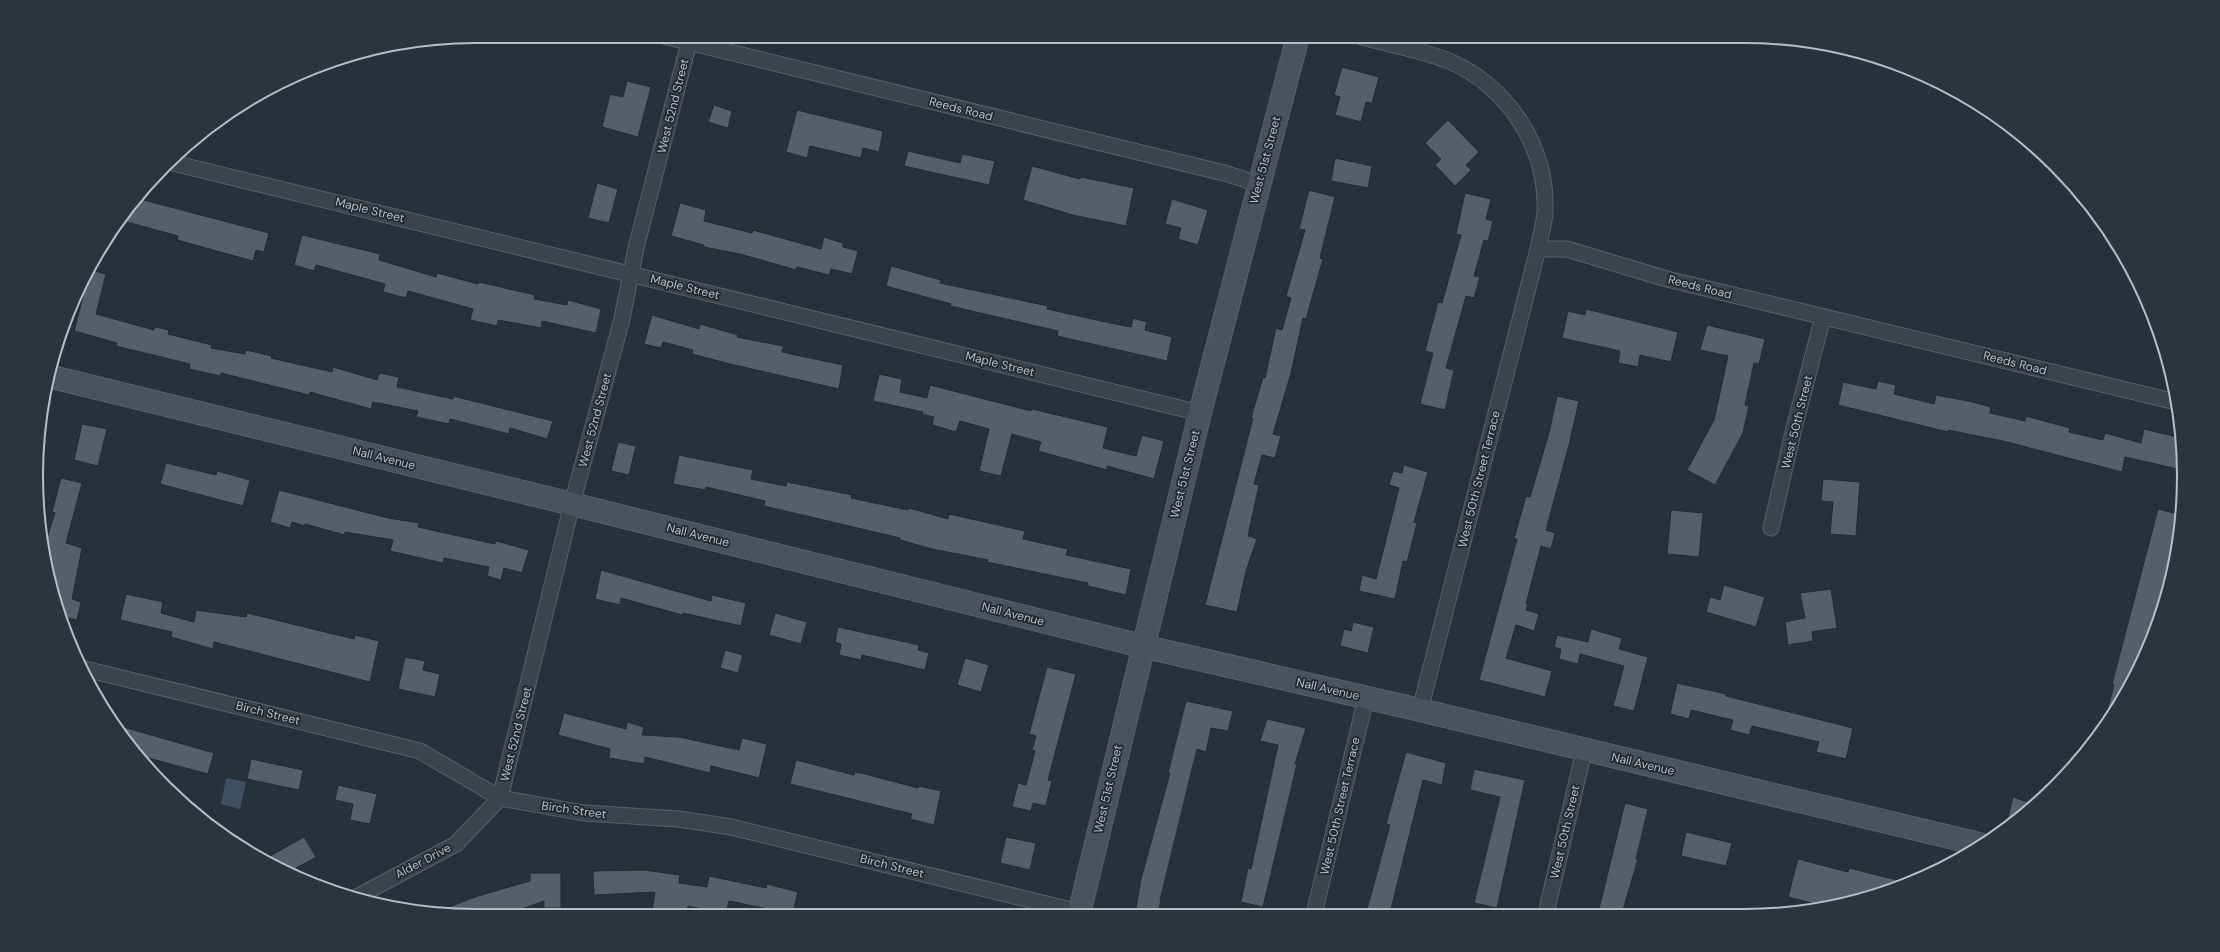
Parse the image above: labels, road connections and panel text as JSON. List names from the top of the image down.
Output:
{
  "streets": {
    "street": [
      "West 52nd Street",
      "Reeds Road",
      "West 51st Street",
      "Maple Street",
      "West 50th Street",
      "Nall Avenue",
      "West 50th Street Terrace",
      "Birch Street",
      "Alder Drive"
    ]
  },
  "crossings": [
    ["West 52nd Street", "Maple Street"],
    ["West 52nd Street", "Nall Avenue"],
    ["West 52nd Street", "Birch Street"],
    ["West 52nd Street", "Alder Drive"],
    ["Reeds Road", "West 51st Street"],
    ["Reeds Road", "West 50th Street"],
    ["Reeds Road", "West 50th Street Terrace"],
    ["West 51st Street", "Maple Street"],
    ["West 51st Street", "Nall Avenue"],
    ["West 50th Street", "Nall Avenue"],
    ["Nall Avenue", "West 50th Street Terrace"],
    ["Birch Street", "Alder Drive"]
  ]
}
